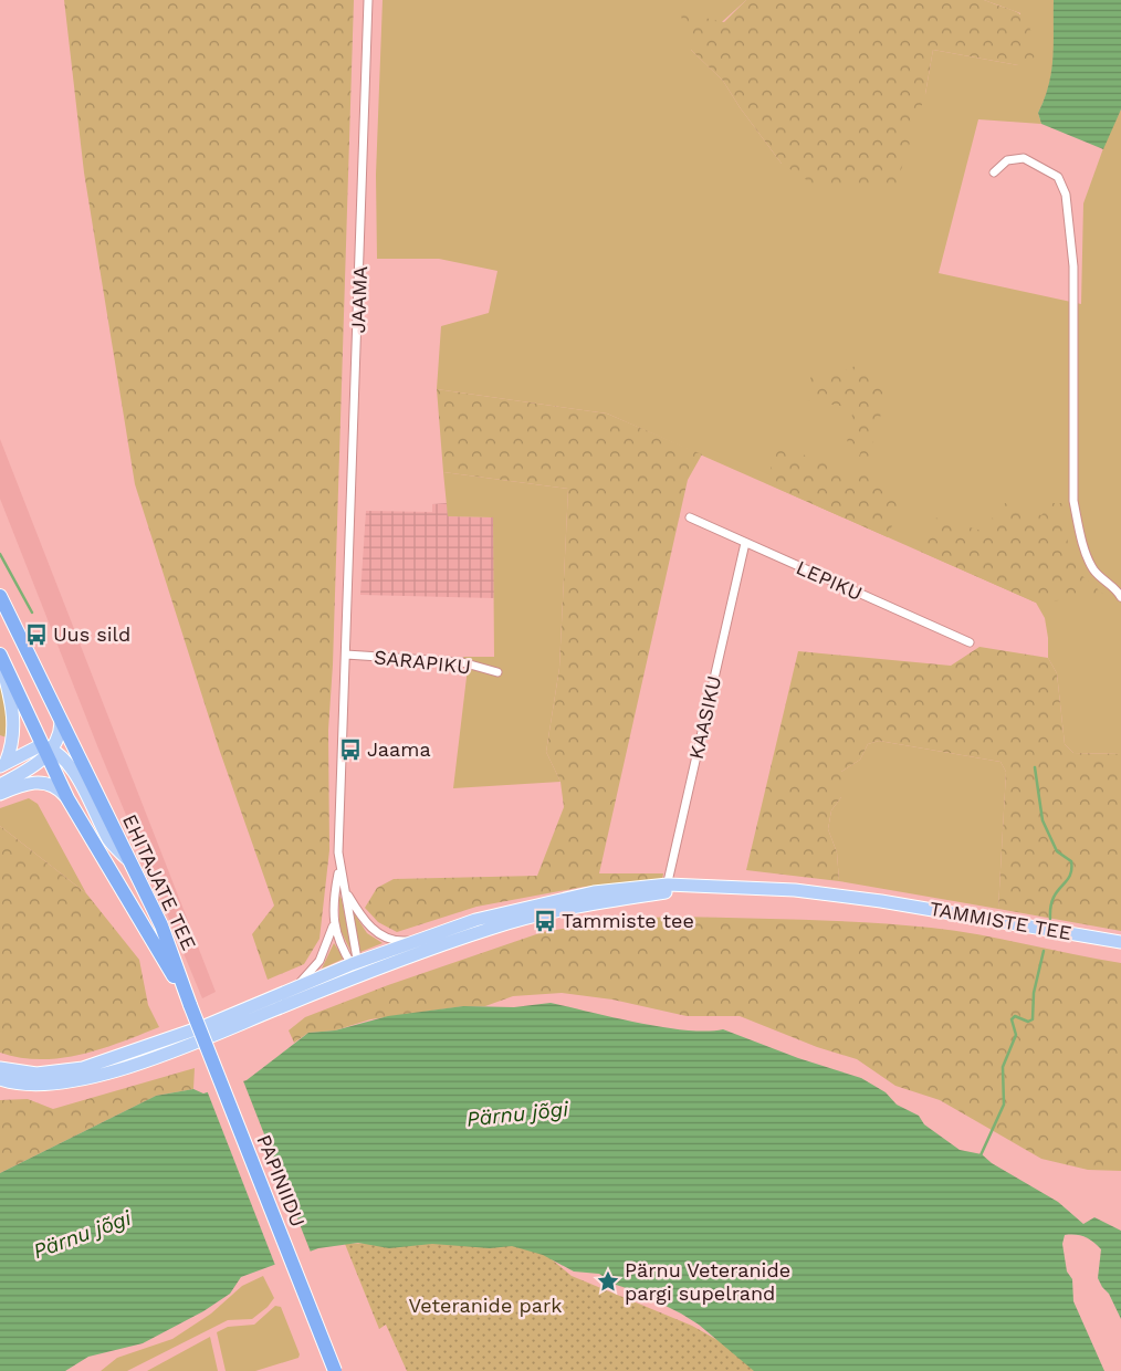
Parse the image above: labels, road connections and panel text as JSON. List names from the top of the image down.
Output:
{
  "streets": {
    "highway": ["EHITAJATE TEE", "PAPINIIDU"],
    "main road": ["TAMMISTE TEE"],
    "street": [
      "JAAMA",
      "LEPIKU",
      "SARAPIKU",
      "KAASIKU"
    ]
  },
  "crossings": [
    ["JAAMA", "SARAPIKU"],
    ["JAAMA", "TAMMISTE TEE"],
    ["LEPIKU", "KAASIKU"],
    ["KAASIKU", "TAMMISTE TEE"],
    ["EHITAJATE TEE", "PAPINIIDU"]
  ],
  "water": ["Pärnu jõgi"],
  "parks": ["Veteranide park"],
  "places": {
    "bus stop": ["Uus sild", "Jaama", "Tammiste tee"],
    "place": ["Pärnu Veteranide pargi supelrand"]
  }
}
